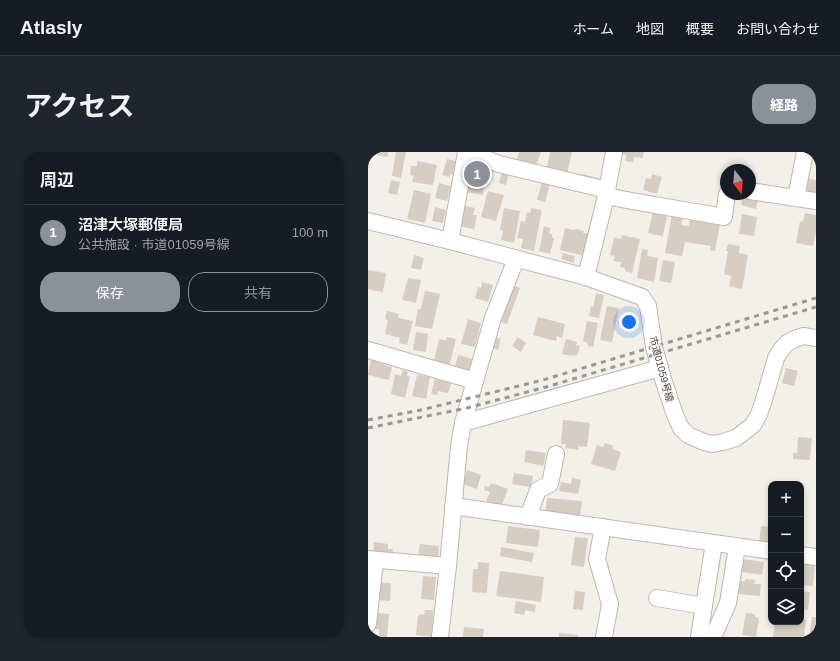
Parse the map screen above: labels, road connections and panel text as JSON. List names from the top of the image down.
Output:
{
  "streets": {
    "street": ["市道01059号線"]
  },
  "north": "bottom",
  "page": {
    "header": "Atlasly",
    "nav": [
      "ホーム",
      "地図",
      "概要",
      "お問い合わせ"
    ],
    "title": "アクセス",
    "buttons": [
      "経路",
      ["保存", "共有"]
    ],
    "heading": "周辺",
    "pins": "1",
    "list": [
      {
        "mark": "1",
        "name": "沼津大塚郵便局",
        "note": "公共施設 · 市道01059号線",
        "value": "100 m"
      }
    ],
    "map_buttons": ["+", "−"]
  }
}
